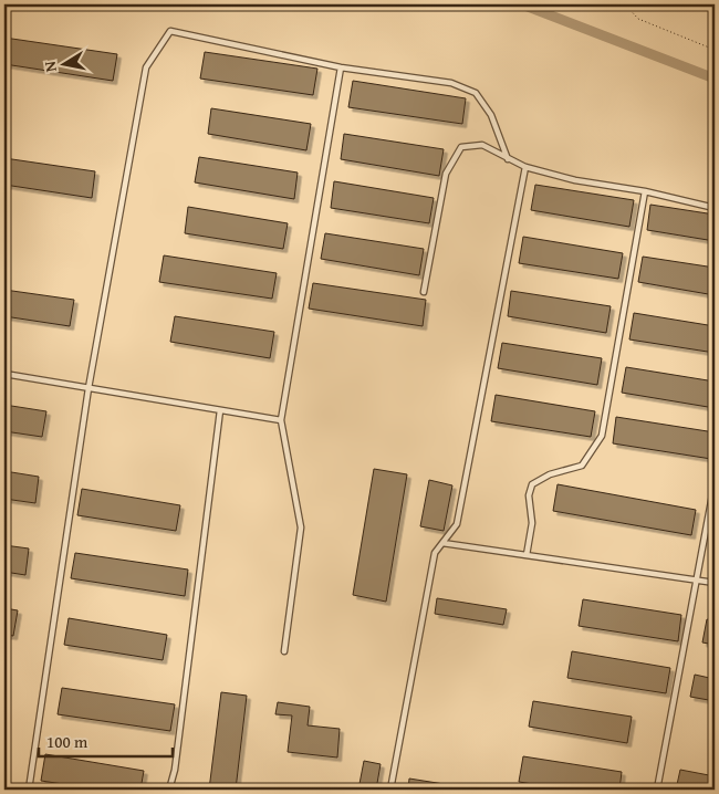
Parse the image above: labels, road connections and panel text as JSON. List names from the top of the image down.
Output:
{
  "scale_bar": "100 m",
  "north": "left"
}
